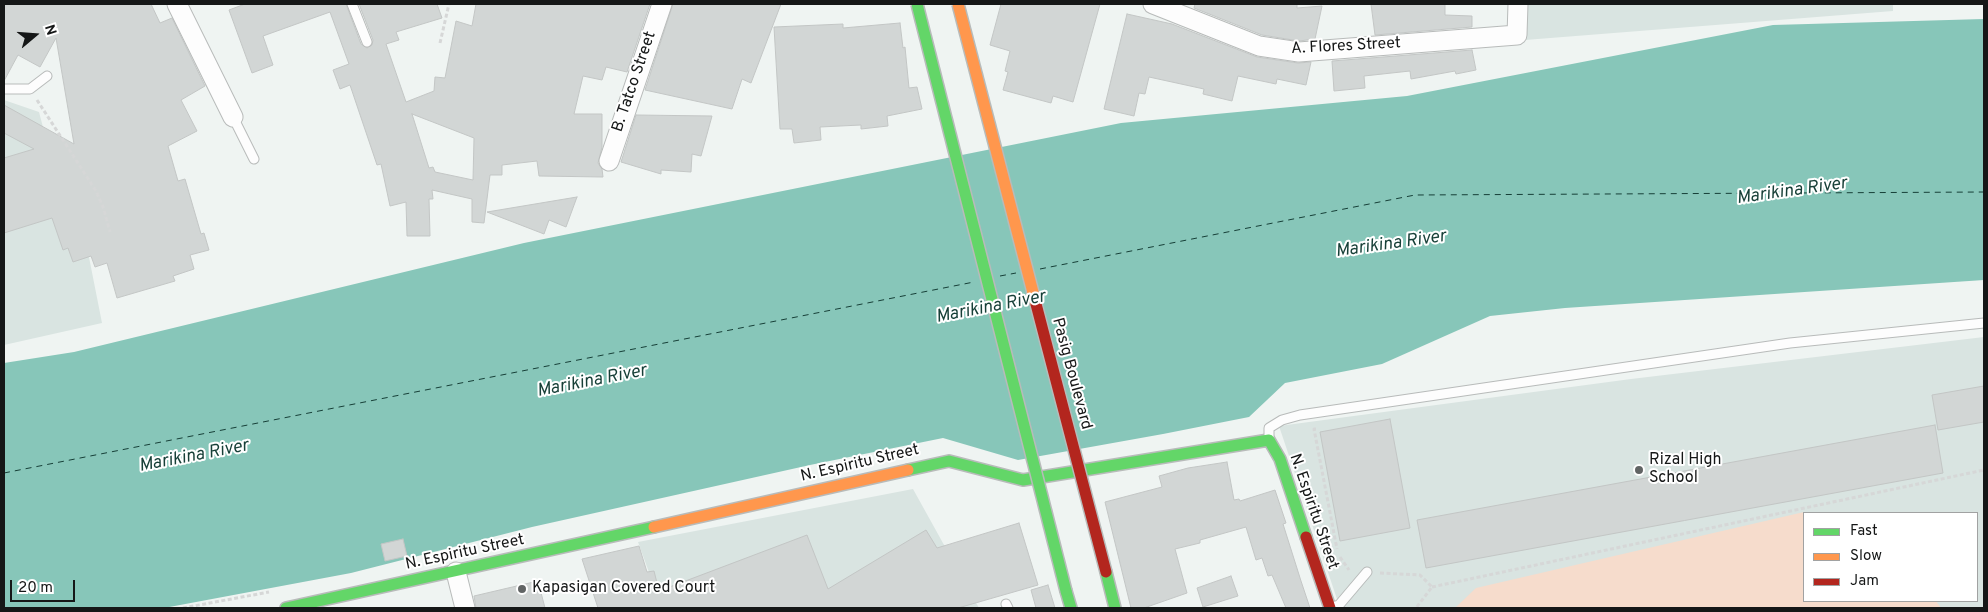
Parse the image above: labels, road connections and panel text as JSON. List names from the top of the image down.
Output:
{
  "streets": {
    "main road": ["Pasig Boulevard", "N. Espiritu Street"],
    "street": ["A. Flores Street", "B. Tatco Street"]
  },
  "water": ["Marikina River"],
  "places": ["Rizal High School", "Kapasigan Covered Court"],
  "legend": ["Fast", "Slow", "Jam"],
  "scale_bar": "20 m",
  "north": "right"
}
